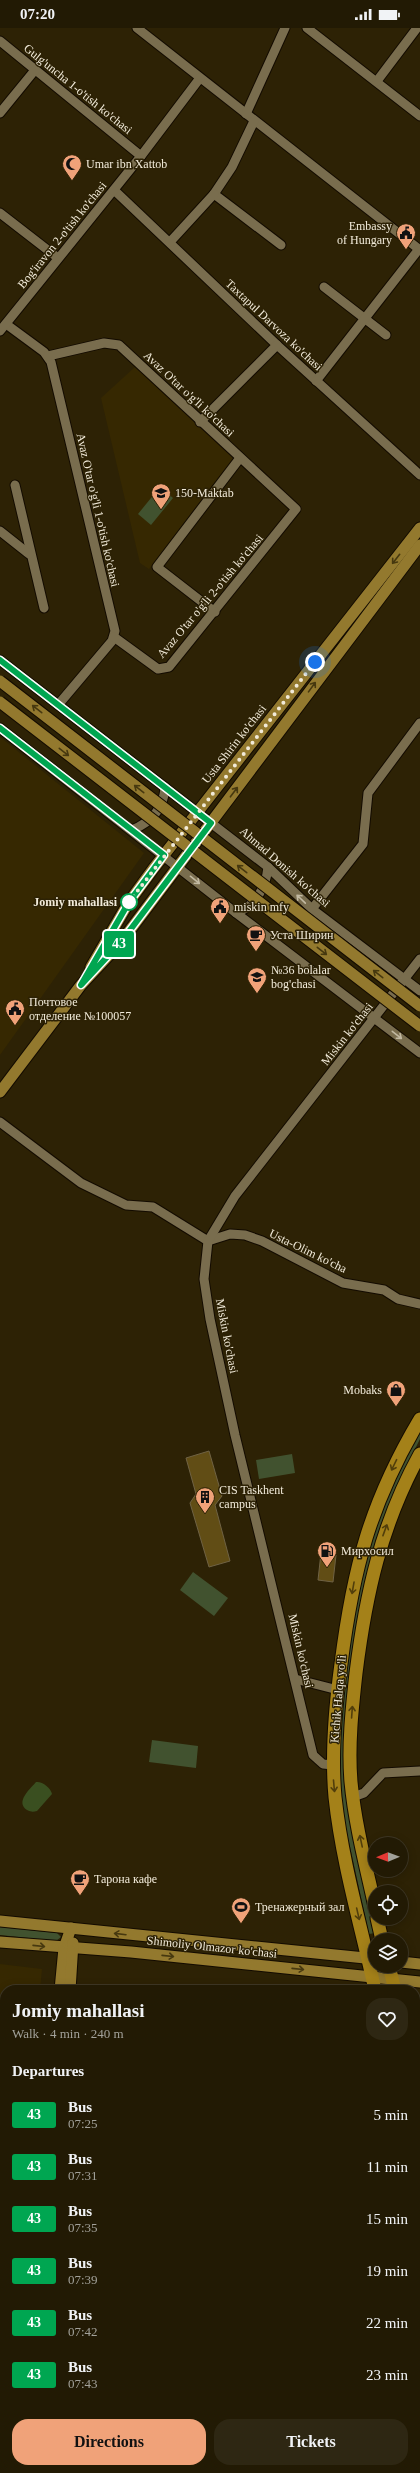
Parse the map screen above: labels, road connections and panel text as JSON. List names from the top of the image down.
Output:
{
  "streets": {
    "highway": ["Kichik Halqa yo'li"],
    "main road": ["Usta Shirin ko'chasi", "Ahmad Donish ko'chasi", "Shimoliy Olmazor ko'chasi"],
    "street": [
      "Gulg'uncha 1-o'tish ko'chasi",
      "Bog'iravon 2-o'tish ko'chasi",
      "Taxtapul Darvoza ko'chasi",
      "Avaz O'tar o'g'li ko'chasi",
      "Avaz O'tar o'g'li 1-o'tish ko'chasi",
      "Avaz O'tar o'g'li 2-o'tish ko'chasi",
      "Miskin ko'chasi",
      "Usta-Olim ko'cha"
    ]
  },
  "crossings": [
    ["Gulg'uncha 1-o'tish ko'chasi", "Bog'iravon 2-o'tish ko'chasi"],
    ["Bog'iravon 2-o'tish ko'chasi", "Taxtapul Darvoza ko'chasi"],
    ["Avaz O'tar o'g'li ko'chasi", "Avaz O'tar o'g'li 1-o'tish ko'chasi"],
    ["Avaz O'tar o'g'li ko'chasi", "Avaz O'tar o'g'li 2-o'tish ko'chasi"],
    ["Avaz O'tar o'g'li 1-o'tish ko'chasi", "Avaz O'tar o'g'li 2-o'tish ko'chasi"],
    ["Usta Shirin ko'chasi", "Ahmad Donish ko'chasi"],
    ["Ahmad Donish ko'chasi", "Miskin ko'chasi"],
    ["Miskin ko'chasi", "Usta-Olim ko'cha"],
    ["Miskin ko'chasi", "Kichik Halqa yo'li"],
    ["Kichik Halqa yo'li", "Shimoliy Olmazor ko'chasi"]
  ],
  "places": {
    "mosque": ["Umar ibn Xattob"],
    "public building": ["Embassy of Hungary", "miskin mfy", "Почтовое отделение №100057"],
    "school or university": ["150-Maktab", "№36 bolalar bog'chasi"],
    "other": ["Jomiy mahallasi"],
    "cafe": ["Уста Ширин", "Тарона кафе"],
    "shop": ["Mobaks"],
    "building": ["CIS Taskhent campus"],
    "fuel station": ["Мирхосил"],
    "sports": ["Тренажерный зал"]
  },
  "lines": ["bus line 43"],
  "north": "left",
  "page": {
    "status": "07:20",
    "on_map": "43",
    "heading": [
      ["Jomiy mahallasi", "Walk · 4 min · 240 m"],
      "Departures"
    ],
    "list": [
      {
        "mark": "43",
        "name": "Bus",
        "note": "07:25",
        "value": "5 min"
      },
      {
        "mark": "43",
        "name": "Bus",
        "note": "07:31",
        "value": "11 min"
      },
      {
        "mark": "43",
        "name": "Bus",
        "note": "07:35",
        "value": "15 min"
      },
      {
        "mark": "43",
        "name": "Bus",
        "note": "07:39",
        "value": "19 min"
      },
      {
        "mark": "43",
        "name": "Bus",
        "note": "07:42",
        "value": "22 min"
      },
      {
        "mark": "43",
        "name": "Bus",
        "note": "07:43",
        "value": "23 min"
      }
    ],
    "buttons": ["Directions", "Tickets"]
  }
}
